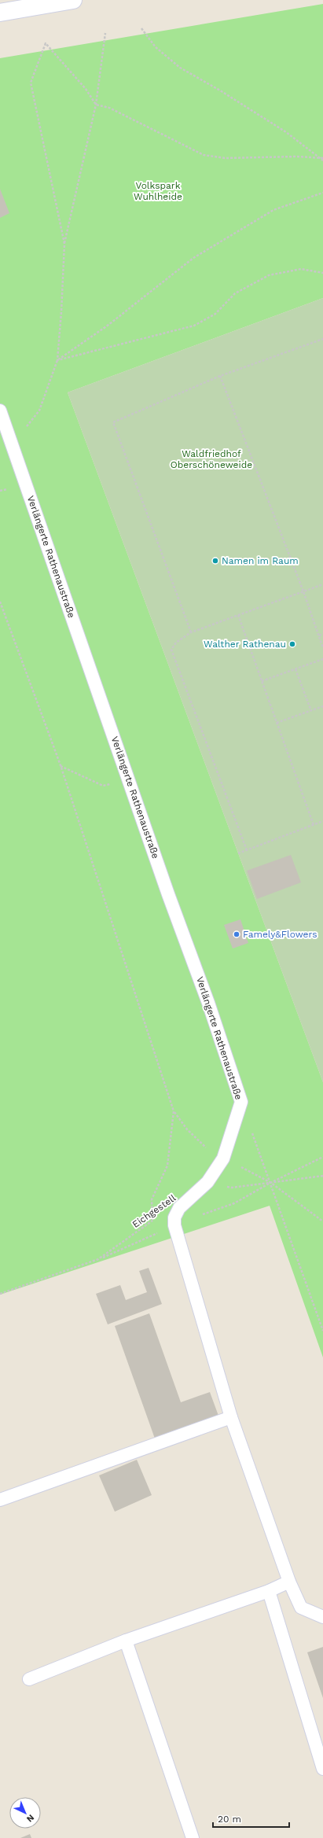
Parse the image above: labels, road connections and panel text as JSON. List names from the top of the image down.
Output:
{
  "streets": {
    "lane": ["Verlängerte Rathenaustraße"],
    "path": ["Eichgestell"]
  },
  "parks": ["Volkspark Wuhlheide", "Waldfriedhof Oberschöneweide"],
  "places": ["Namen im Raum", "Walther Rathenau", "Famely&Flowers"],
  "scale_bar": "20 m",
  "north": "bottom right"
}
